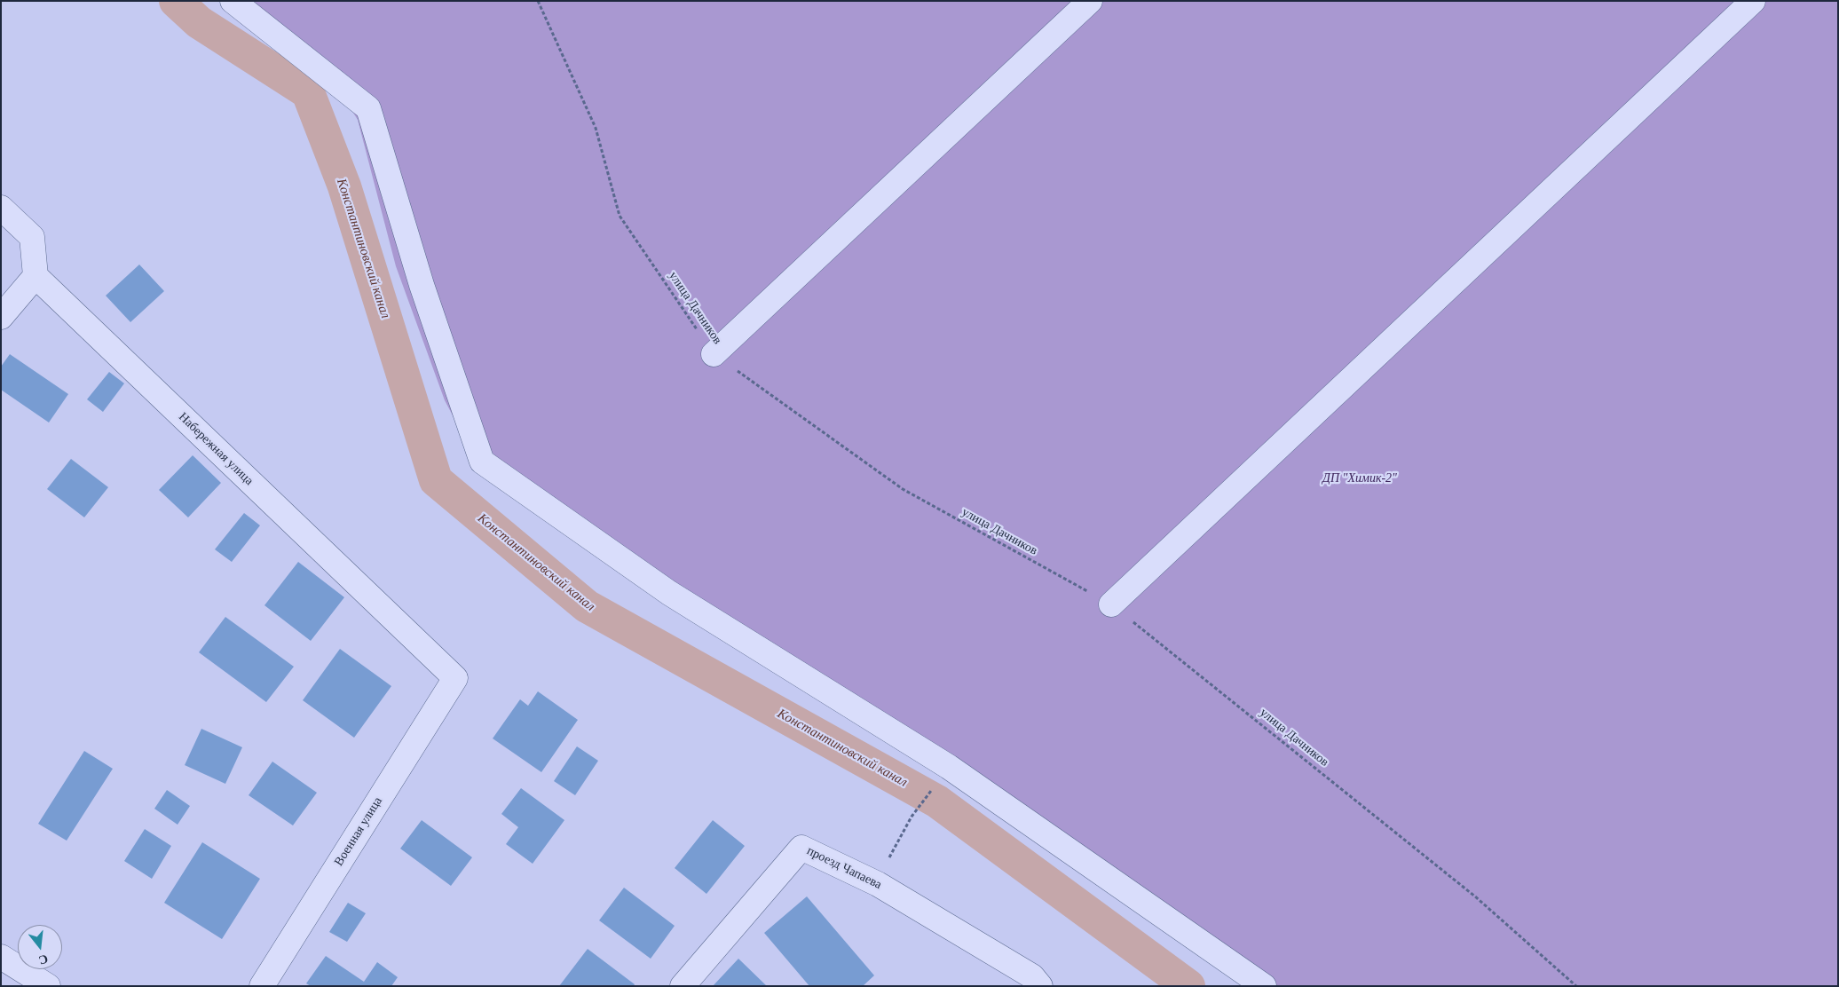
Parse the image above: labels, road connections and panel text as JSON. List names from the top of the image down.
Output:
{
  "streets": {
    "street": ["Набережная улица", "Военная улица", "проезд Чапаева"],
    "path": ["улица Дачников"]
  },
  "crossings": [
    ["Набережная улица", "Военная улица"]
  ],
  "water": ["Константиновский канал"],
  "parks": ["ДП \"Химик-2\""],
  "north": "bottom"
}
